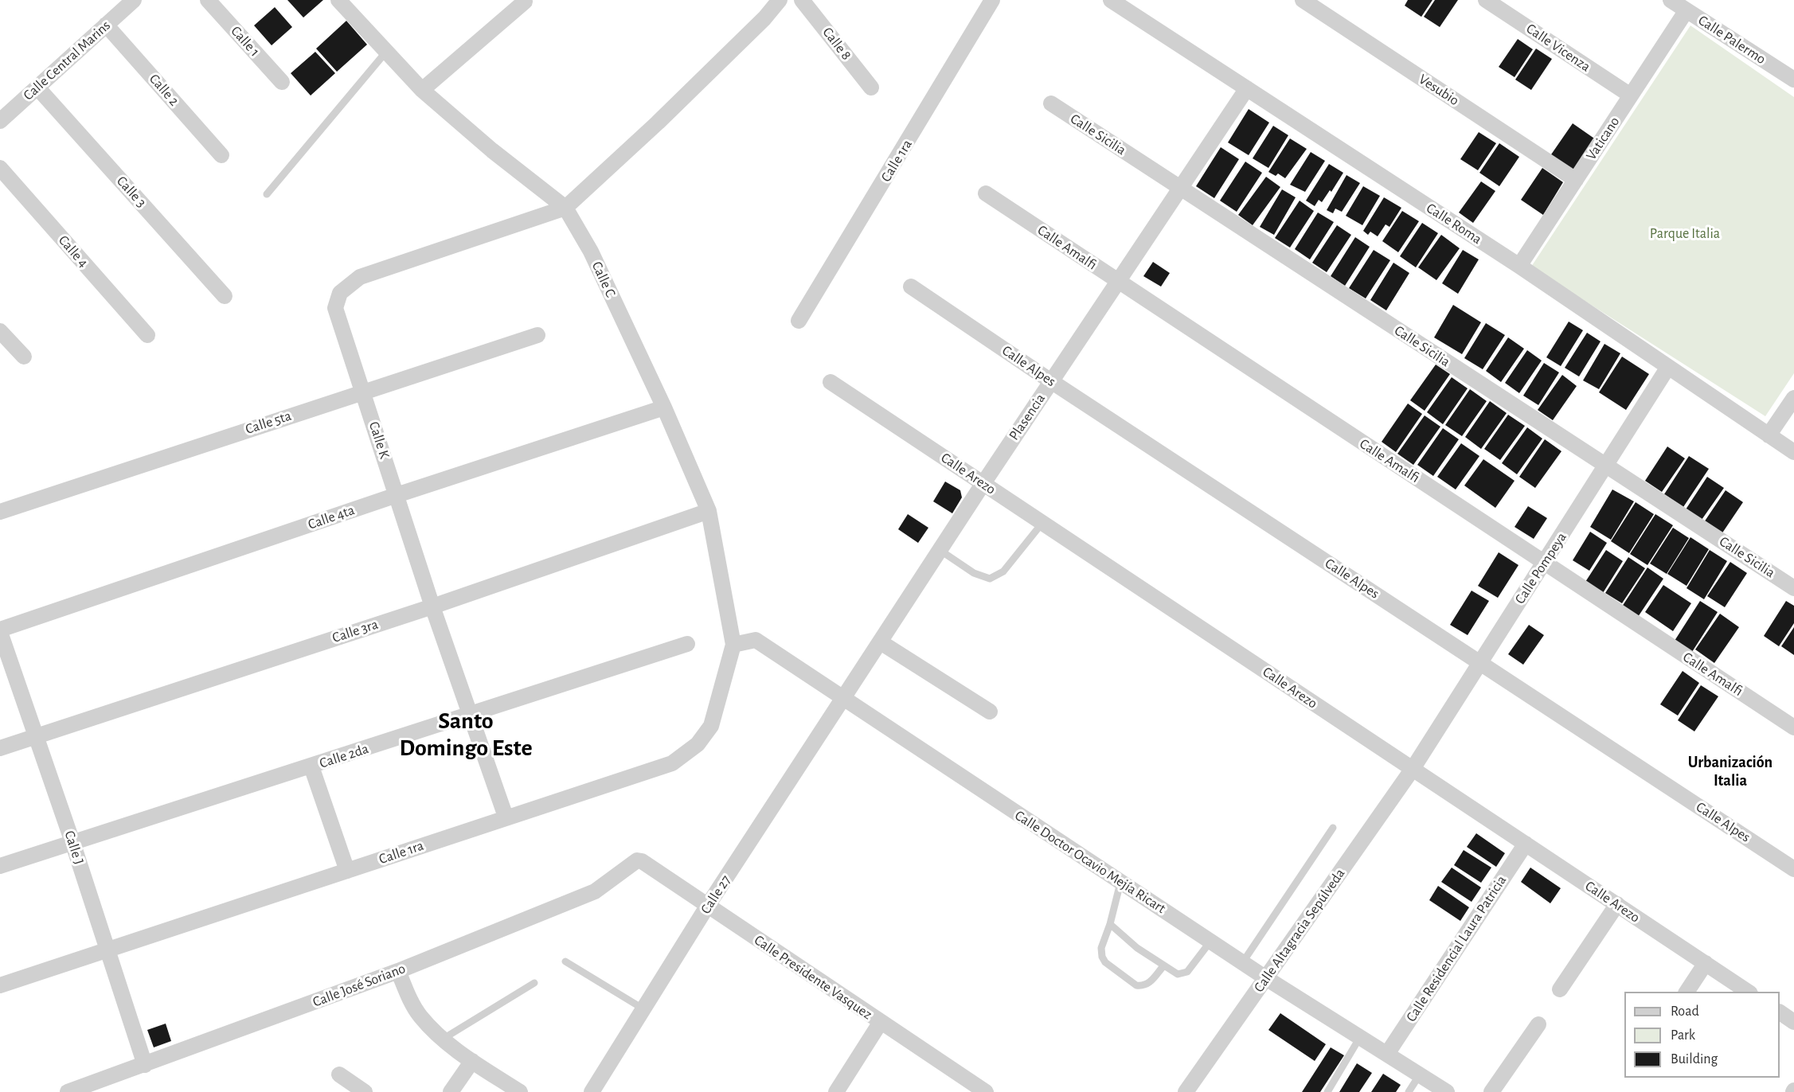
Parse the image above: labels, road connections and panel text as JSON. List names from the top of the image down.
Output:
{
  "streets": {
    "street": [
      "Calle Palermo",
      "Calle 1",
      "Calle 8",
      "Calle Vicenza",
      "Calle Central Marins",
      "Calle 2",
      "Vesubio",
      "Calle Sicilia",
      "Vaticano",
      "Calle 1ra",
      "Calle 3",
      "Calle Roma",
      "Calle Amalfi",
      "Calle 4",
      "Calle C",
      "Calle Alpes",
      "Plasencia",
      "Calle 5ta",
      "Calle K",
      "Calle Arezo",
      "Calle 4ta",
      "Calle Pompeya",
      "Calle 3ra",
      "Calle 2da",
      "Calle J",
      "Calle Doctor Ocavio Mejía Ricart",
      "Calle 27",
      "Calle Altagracia Sepúlveda",
      "Calle Residencial Laura Patricia",
      "Calle Presidente Vasquez",
      "Calle José Soriano"
    ]
  },
  "crossings": [
    ["Calle Palermo", "Vaticano"],
    ["Calle Vicenza", "Vaticano"],
    ["Calle Central Marins", "Calle 2"],
    ["Calle Central Marins", "Calle 3"],
    ["Vesubio", "Vaticano"],
    ["Calle Sicilia", "Plasencia"],
    ["Calle Sicilia", "Calle Pompeya"],
    ["Vaticano", "Calle Roma"],
    ["Calle 1ra", "Calle C"],
    ["Calle 1ra", "Calle K"],
    ["Calle 1ra", "Calle J"],
    ["Calle 1ra", "Calle Doctor Ocavio Mejía Ricart"],
    ["Calle Roma", "Plasencia"],
    ["Calle Roma", "Calle Pompeya"],
    ["Calle Amalfi", "Plasencia"],
    ["Calle Amalfi", "Calle Pompeya"],
    ["Calle C", "Calle K"],
    ["Calle C", "Calle 4ta"],
    ["Calle C", "Calle 3ra"],
    ["Calle C", "Calle Doctor Ocavio Mejía Ricart"],
    ["Calle Alpes", "Plasencia"],
    ["Calle Alpes", "Calle Pompeya"],
    ["Plasencia", "Calle Arezo"],
    ["Plasencia", "Calle Doctor Ocavio Mejía Ricart"],
    ["Plasencia", "Calle 27"],
    ["Calle 5ta", "Calle K"],
    ["Calle K", "Calle 4ta"],
    ["Calle K", "Calle 3ra"],
    ["Calle K", "Calle 2da"],
    ["Calle Arezo", "Calle Pompeya"],
    ["Calle Arezo", "Calle Altagracia Sepúlveda"],
    ["Calle Arezo", "Calle Residencial Laura Patricia"],
    ["Calle 4ta", "Calle J"],
    ["Calle Pompeya", "Calle Altagracia Sepúlveda"],
    ["Calle 3ra", "Calle J"],
    ["Calle 2da", "Calle J"],
    ["Calle J", "Calle José Soriano"],
    ["Calle Doctor Ocavio Mejía Ricart", "Calle 27"],
    ["Calle Doctor Ocavio Mejía Ricart", "Calle Altagracia Sepúlveda"],
    ["Calle Doctor Ocavio Mejía Ricart", "Calle Residencial Laura Patricia"],
    ["Calle 27", "Calle Presidente Vasquez"],
    ["Calle Presidente Vasquez", "Calle José Soriano"]
  ],
  "districts": ["Santo Domingo Este", "Urbanización Italia"],
  "parks": ["Parque Italia"],
  "legend": ["Road", "Park", "Building"]
}
